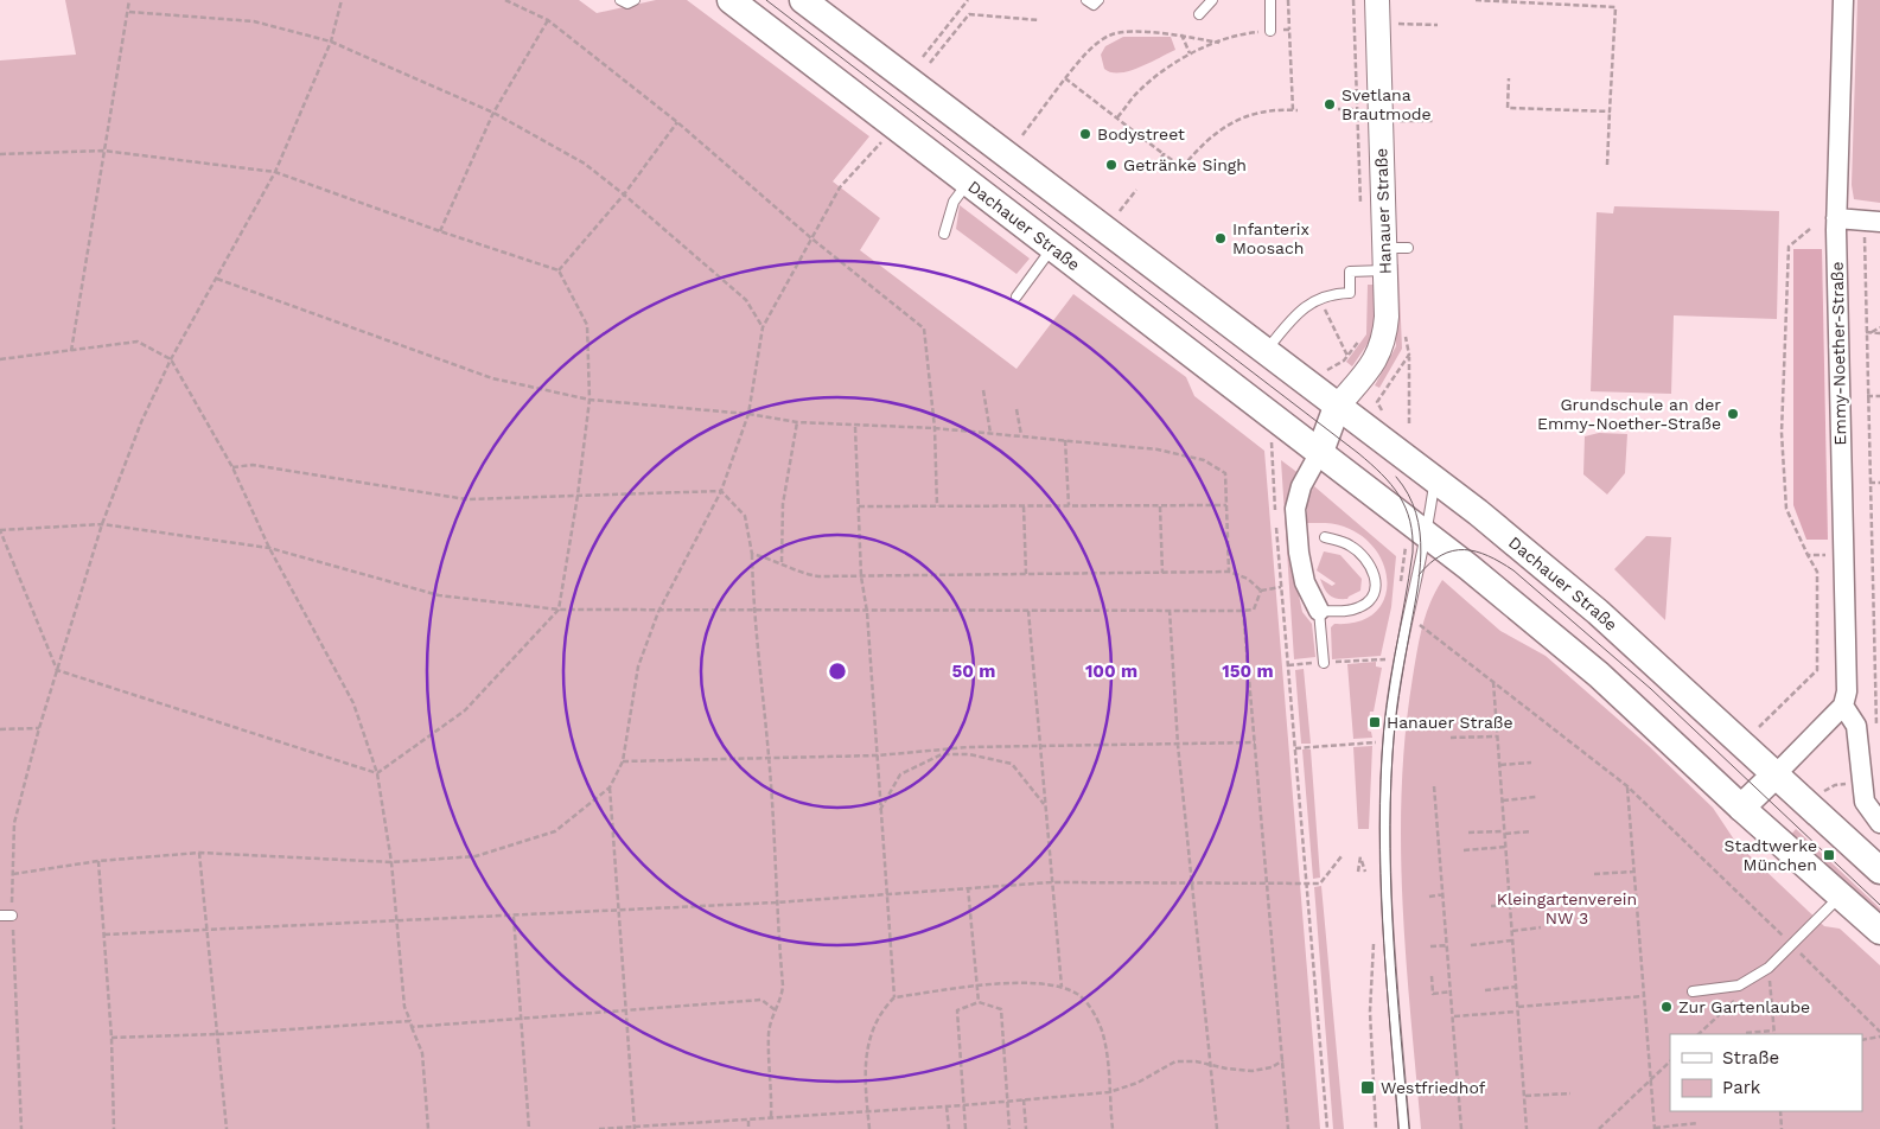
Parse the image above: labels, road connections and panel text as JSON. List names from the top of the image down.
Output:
{
  "streets": {
    "main road": ["Dachauer Straße"],
    "street": ["Hanauer Straße", "Emmy-Noether-Straße"]
  },
  "crossings": [
    ["Hanauer Straße", "Dachauer Straße"]
  ],
  "parks": ["Kleingartenverein NW 3"],
  "places": {
    "other": [
      "Svetlana Brautmode",
      "Bodystreet",
      "Getränke Singh",
      "Infanterix Moosach",
      "Grundschule an der Emmy-Noether-Straße",
      "Zur Gartenlaube"
    ],
    "transit": ["Hanauer Straße", "Stadtwerke München", "Westfriedhof"]
  },
  "legend": ["Straße", "Park"],
  "rings": ["50 m", "100 m", "150 m"]
}
